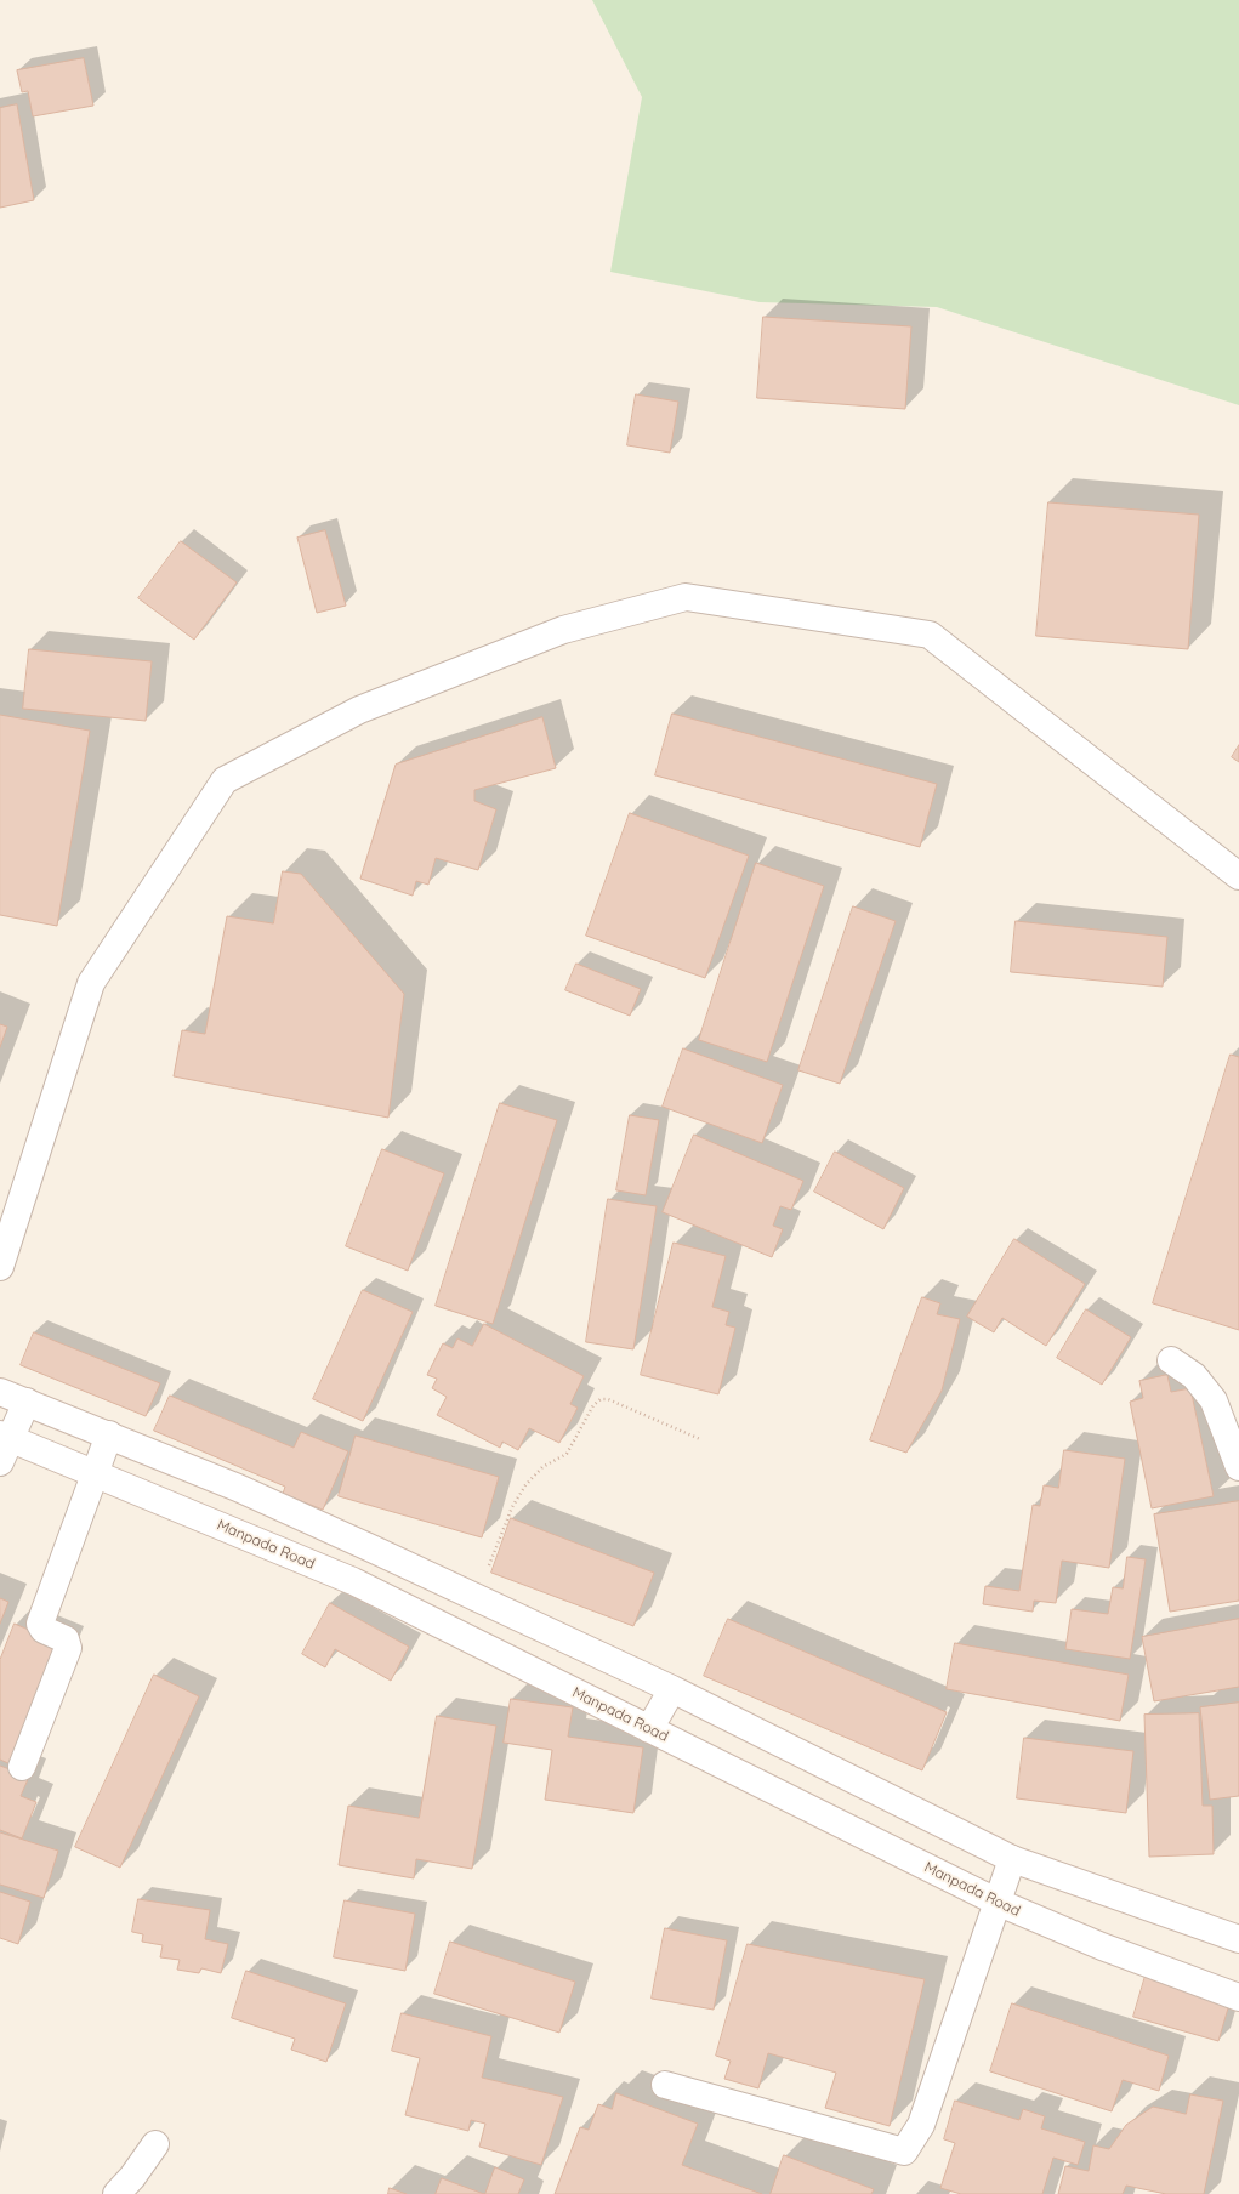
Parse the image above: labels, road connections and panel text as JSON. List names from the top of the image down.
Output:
{
  "streets": {
    "street": ["Manpada Road"]
  }
}
